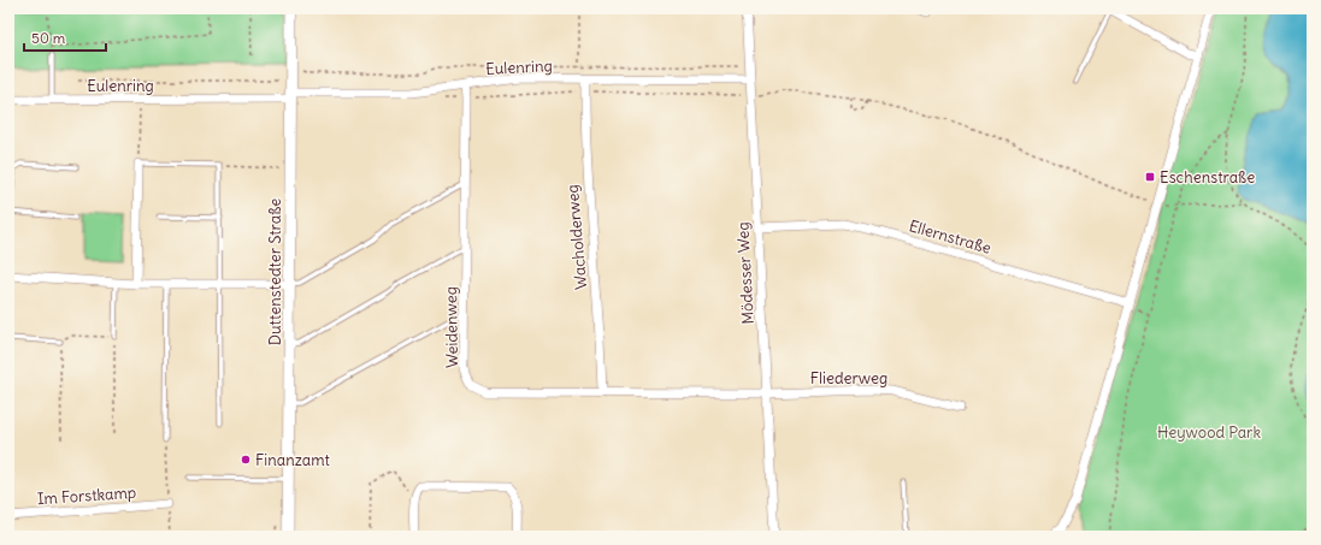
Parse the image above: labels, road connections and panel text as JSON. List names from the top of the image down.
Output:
{
  "streets": {
    "street": [
      "Eulenring",
      "Wacholderweg",
      "Ellernstraße",
      "Duttenstedter Straße",
      "Mödesser Weg",
      "Weidenweg",
      "Fliederweg",
      "Im Forstkamp"
    ]
  },
  "crossings": [
    ["Eulenring", "Wacholderweg"],
    ["Eulenring", "Duttenstedter Straße"],
    ["Eulenring", "Mödesser Weg"],
    ["Eulenring", "Weidenweg"],
    ["Wacholderweg", "Weidenweg"],
    ["Ellernstraße", "Mödesser Weg"],
    ["Mödesser Weg", "Weidenweg"],
    ["Mödesser Weg", "Fliederweg"],
    ["Weidenweg", "Fliederweg"]
  ],
  "parks": ["Heywood Park"],
  "places": {
    "transit": ["Eschenstraße"],
    "other": ["Finanzamt"]
  },
  "scale_bar": "50 m"
}
